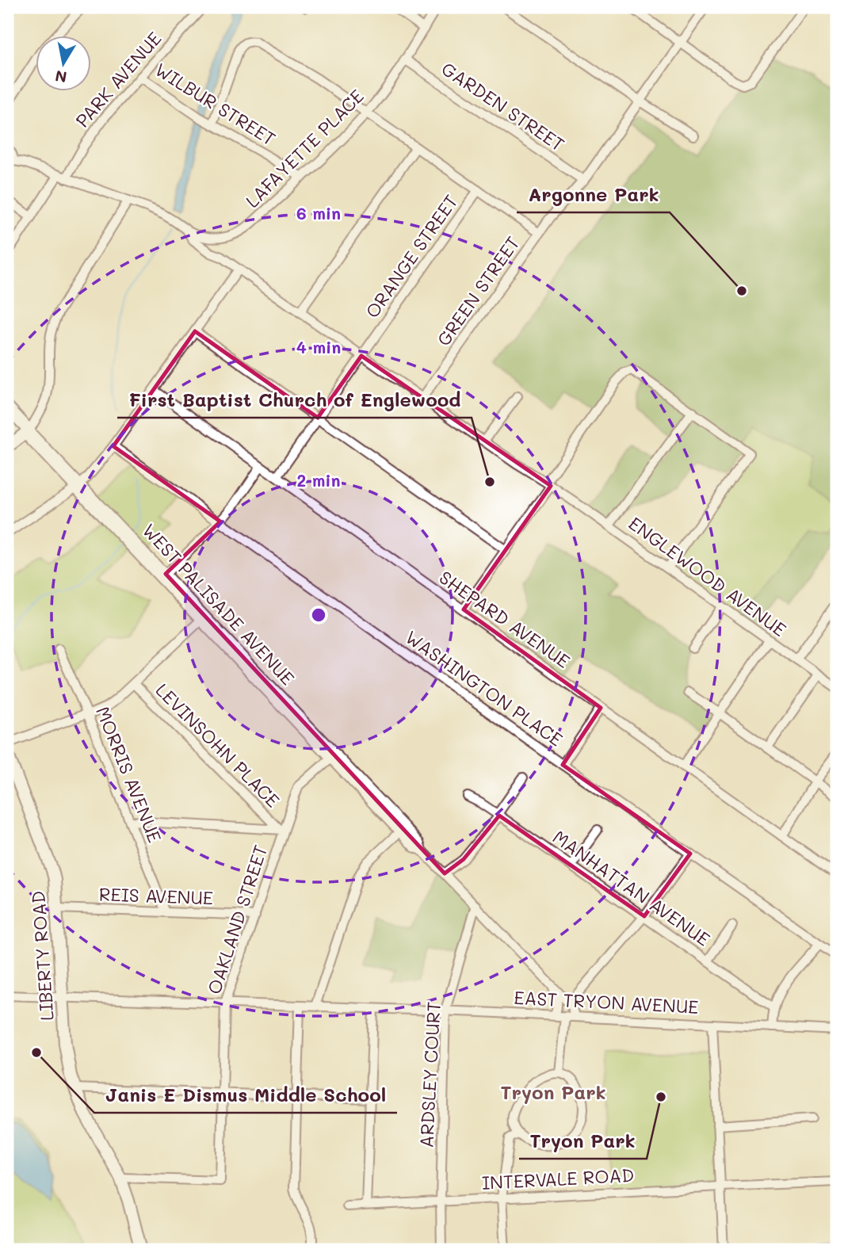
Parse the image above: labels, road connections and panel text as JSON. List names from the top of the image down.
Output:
{
  "streets": {
    "main road": ["WEST PALISADE AVENUE", "LIBERTY ROAD"],
    "street": [
      "PARK AVENUE",
      "WILBUR STREET",
      "GARDEN STREET",
      "LAFAYETTE PLACE",
      "ORANGE STREET",
      "GREEN STREET",
      "ENGLEWOOD AVENUE",
      "SHEPARD AVENUE",
      "WASHINGTON PLACE",
      "LEVINSOHN PLACE",
      "MORRIS AVENUE",
      "MANHATTAN AVENUE",
      "REIS AVENUE",
      "OAKLAND STREET",
      "EAST TRYON AVENUE",
      "ARDSLEY COURT",
      "INTERVALE ROAD"
    ]
  },
  "crossings": [
    ["PARK AVENUE", "WILBUR STREET"],
    ["WILBUR STREET", "LAFAYETTE PLACE"],
    ["GARDEN STREET", "LAFAYETTE PLACE"],
    ["GARDEN STREET", "GREEN STREET"],
    ["ORANGE STREET", "ENGLEWOOD AVENUE"],
    ["ORANGE STREET", "SHEPARD AVENUE"],
    ["GREEN STREET", "ENGLEWOOD AVENUE"],
    ["WEST PALISADE AVENUE", "OAKLAND STREET"],
    ["WEST PALISADE AVENUE", "ARDSLEY COURT"],
    ["LEVINSOHN PLACE", "OAKLAND STREET"],
    ["MORRIS AVENUE", "REIS AVENUE"],
    ["REIS AVENUE", "OAKLAND STREET"],
    ["REIS AVENUE", "LIBERTY ROAD"],
    ["OAKLAND STREET", "LIBERTY ROAD"],
    ["OAKLAND STREET", "EAST TRYON AVENUE"],
    ["LIBERTY ROAD", "EAST TRYON AVENUE"],
    ["EAST TRYON AVENUE", "ARDSLEY COURT"],
    ["ARDSLEY COURT", "INTERVALE ROAD"]
  ],
  "districts": ["Tryon Park"],
  "places": [
    "Argonne Park",
    "First Baptist Church of Englewood",
    "Janis E Dismus Middle School",
    "Tryon Park"
  ],
  "north": "bottom",
  "rings": ["6 min", "4 min", "2 min"]
}
